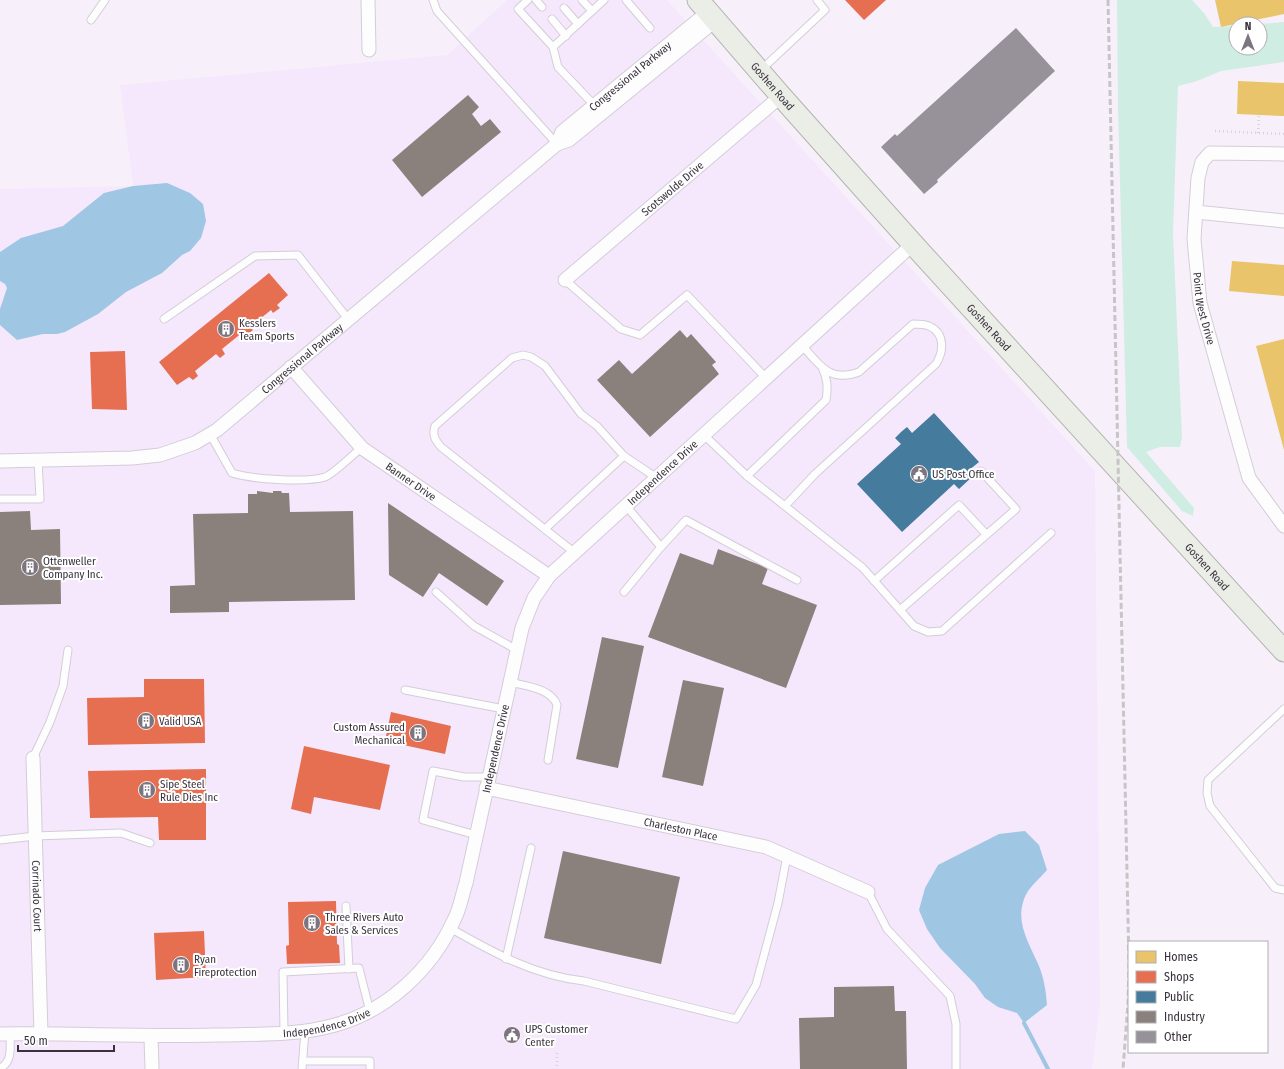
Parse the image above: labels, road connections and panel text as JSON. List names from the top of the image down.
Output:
{
  "streets": {
    "main road": ["Goshen Road"],
    "street": [
      "Congressional Parkway",
      "Scotswolde Drive",
      "Point West Drive",
      "Independence Drive",
      "Banner Drive",
      "Charleston Place",
      "Corrinado Court"
    ]
  },
  "crossings": [
    ["Congressional Parkway", "Goshen Road"],
    ["Congressional Parkway", "Banner Drive"],
    ["Goshen Road", "Scotswolde Drive"],
    ["Goshen Road", "Independence Drive"],
    ["Independence Drive", "Banner Drive"],
    ["Independence Drive", "Charleston Place"],
    ["Independence Drive", "Corrinado Court"]
  ],
  "places": {
    "building": [
      "Kesslers Team Sports",
      "Ottenweller Company Inc.",
      "Valid USA",
      "Custom Assured Mechanical",
      "Sipe Steel Rule Dies Inc",
      "Three Rivers Auto Sales & Services",
      "Ryan Fireprotection"
    ],
    "public building": ["US Post Office", "UPS Customer Center"]
  },
  "legend": [
    "Homes",
    "Shops",
    "Public",
    "Industry",
    "Other"
  ],
  "scale_bar": "50 m",
  "north": "top"
}
